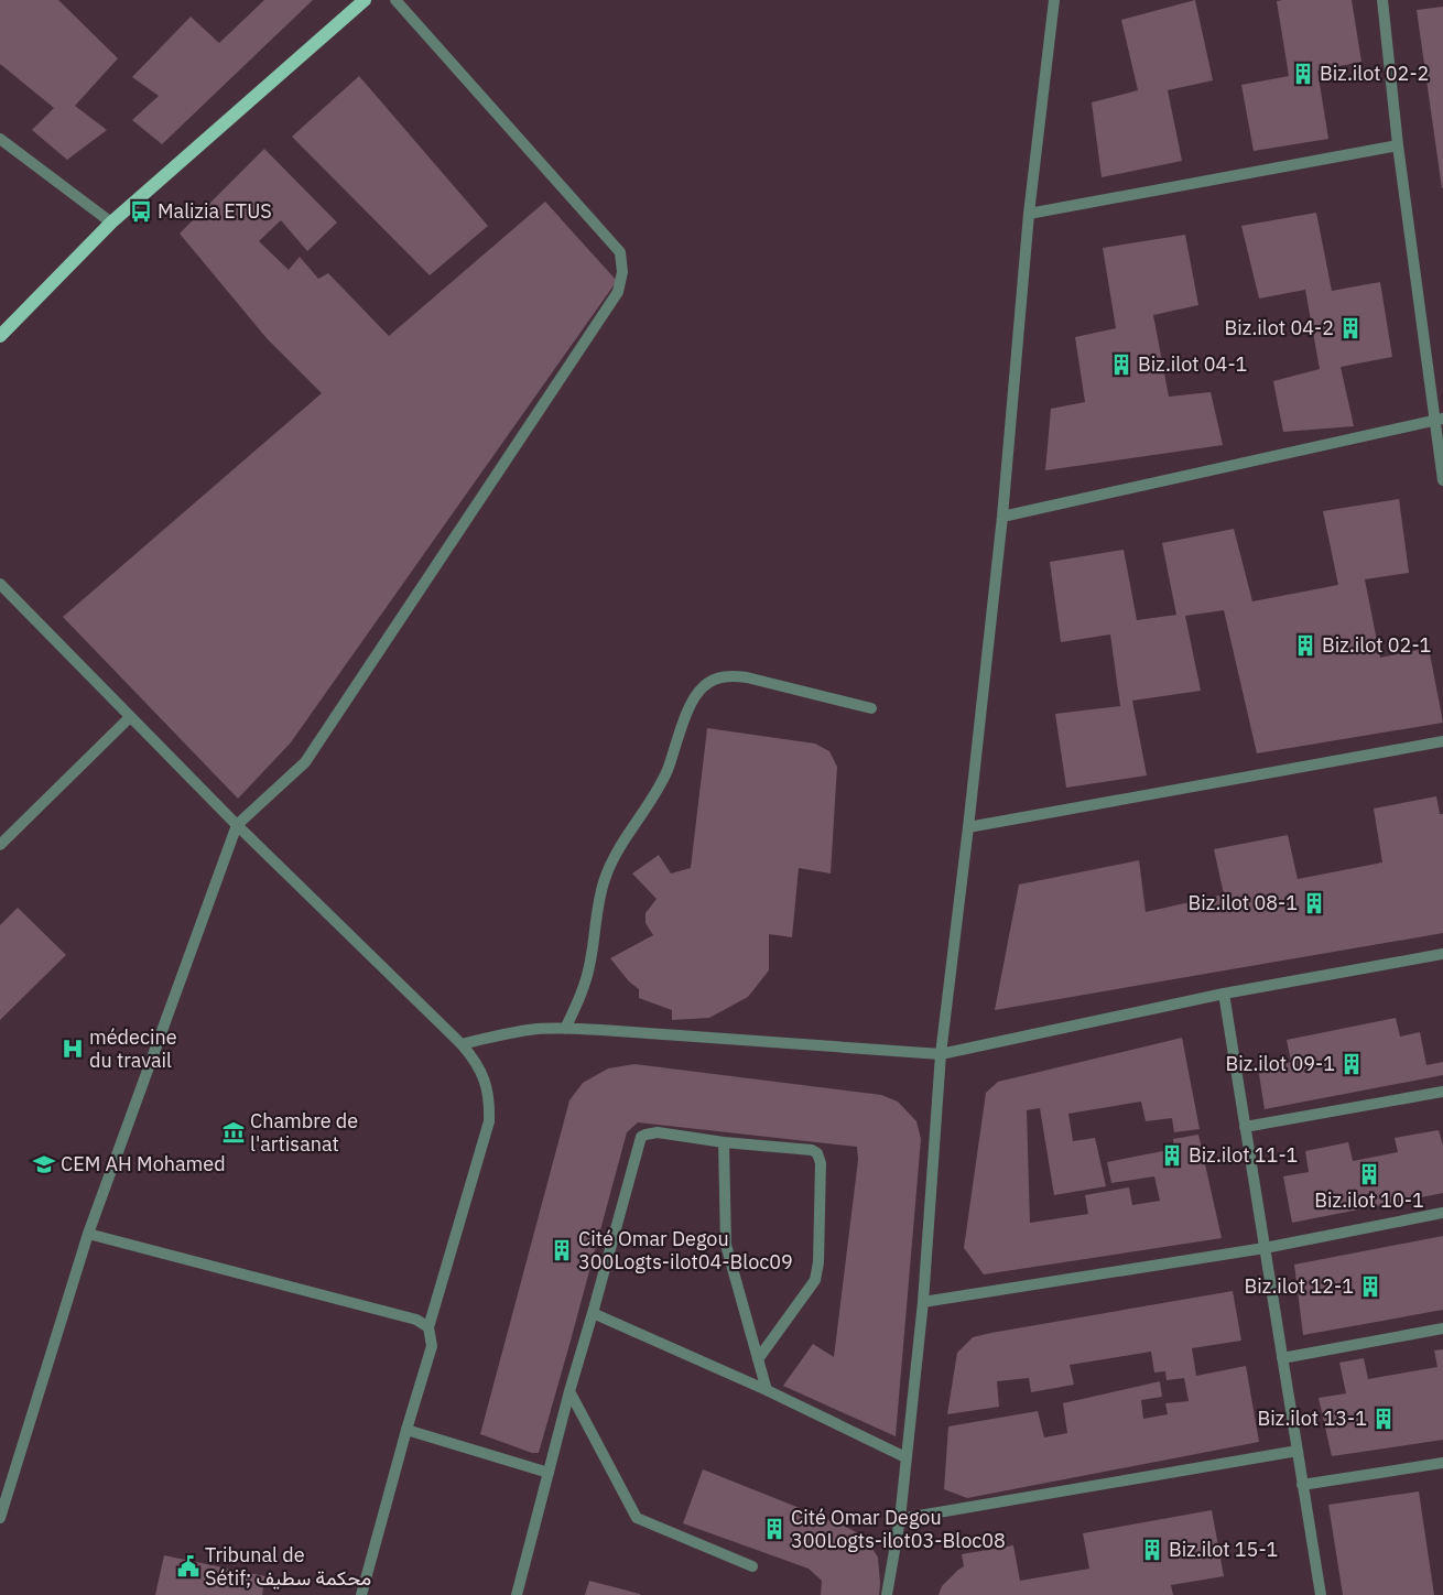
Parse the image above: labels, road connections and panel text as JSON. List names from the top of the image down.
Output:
{
  "places": {
    "building": [
      "Biz.ilot 02-2",
      "Biz.ilot 04-2",
      "Biz.ilot 04-1",
      "Biz.ilot 02-1",
      "Biz.ilot 08-1",
      "Biz.ilot 09-1",
      "Biz.ilot 11-1",
      "Biz.ilot 10-1",
      "Cité Omar Degou 300Logts-ilot04-Bloc09",
      "Biz.ilot 12-1",
      "Biz.ilot 13-1",
      "Cité Omar Degou 300Logts-ilot03-Bloc08",
      "Biz.ilot 15-1"
    ],
    "bus stop": ["Malizia ETUS"],
    "hospital": ["médecine du travail"],
    "museum": ["Chambre de l'artisanat"],
    "school or university": ["CEM AH Mohamed"],
    "public building": ["Tribunal de Sétif; محكمة سطيف"]
  }
}
